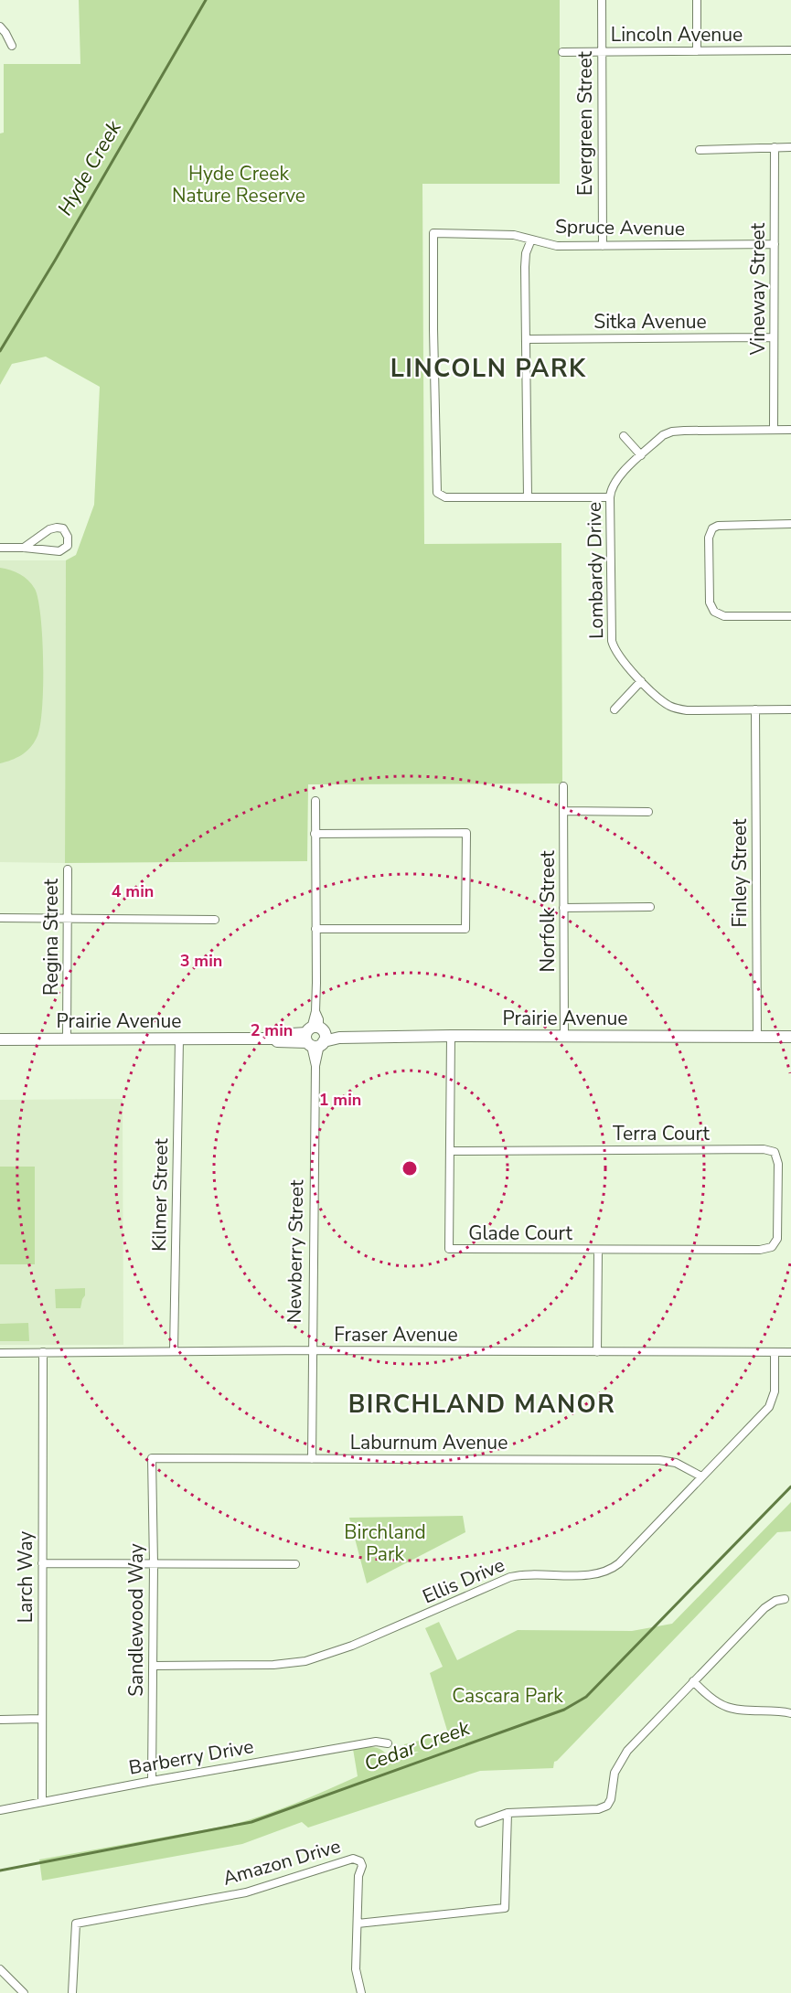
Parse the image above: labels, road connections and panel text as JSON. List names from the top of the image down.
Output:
{
  "streets": {
    "main road": ["Prairie Avenue"],
    "street": [
      "Lincoln Avenue",
      "Evergreen Street",
      "Spruce Avenue",
      "Vineway Street",
      "Sitka Avenue",
      "Lombardy Drive",
      "Finley Street",
      "Norfolk Street",
      "Regina Street",
      "Terra Court",
      "Kilmer Street",
      "Glade Court",
      "Newberry Street",
      "Fraser Avenue",
      "Laburnum Avenue",
      "Larch Way",
      "Ellis Drive",
      "Sandlewood Way",
      "Barberry Drive",
      "Amazon Drive"
    ]
  },
  "crossings": [
    ["Lincoln Avenue", "Evergreen Street"],
    ["Evergreen Street", "Spruce Avenue"],
    ["Spruce Avenue", "Vineway Street"],
    ["Vineway Street", "Sitka Avenue"],
    ["Vineway Street", "Lombardy Drive"],
    ["Lombardy Drive", "Finley Street"],
    ["Finley Street", "Prairie Avenue"],
    ["Norfolk Street", "Prairie Avenue"],
    ["Regina Street", "Prairie Avenue"],
    ["Prairie Avenue", "Kilmer Street"],
    ["Prairie Avenue", "Glade Court"],
    ["Prairie Avenue", "Newberry Street"],
    ["Terra Court", "Glade Court"],
    ["Kilmer Street", "Fraser Avenue"],
    ["Newberry Street", "Fraser Avenue"],
    ["Newberry Street", "Laburnum Avenue"],
    ["Fraser Avenue", "Larch Way"],
    ["Fraser Avenue", "Ellis Drive"],
    ["Laburnum Avenue", "Ellis Drive"],
    ["Laburnum Avenue", "Sandlewood Way"],
    ["Larch Way", "Barberry Drive"],
    ["Ellis Drive", "Sandlewood Way"],
    ["Sandlewood Way", "Barberry Drive"]
  ],
  "districts": ["LINCOLN PARK", "BIRCHLAND MANOR"],
  "water": ["Hyde Creek", "Cedar Creek"],
  "parks": ["Hyde Creek Nature Reserve", "Birchland Park", "Cascara Park"],
  "rings": [
    "4 min",
    "3 min",
    "2 min",
    "1 min"
  ]
}
